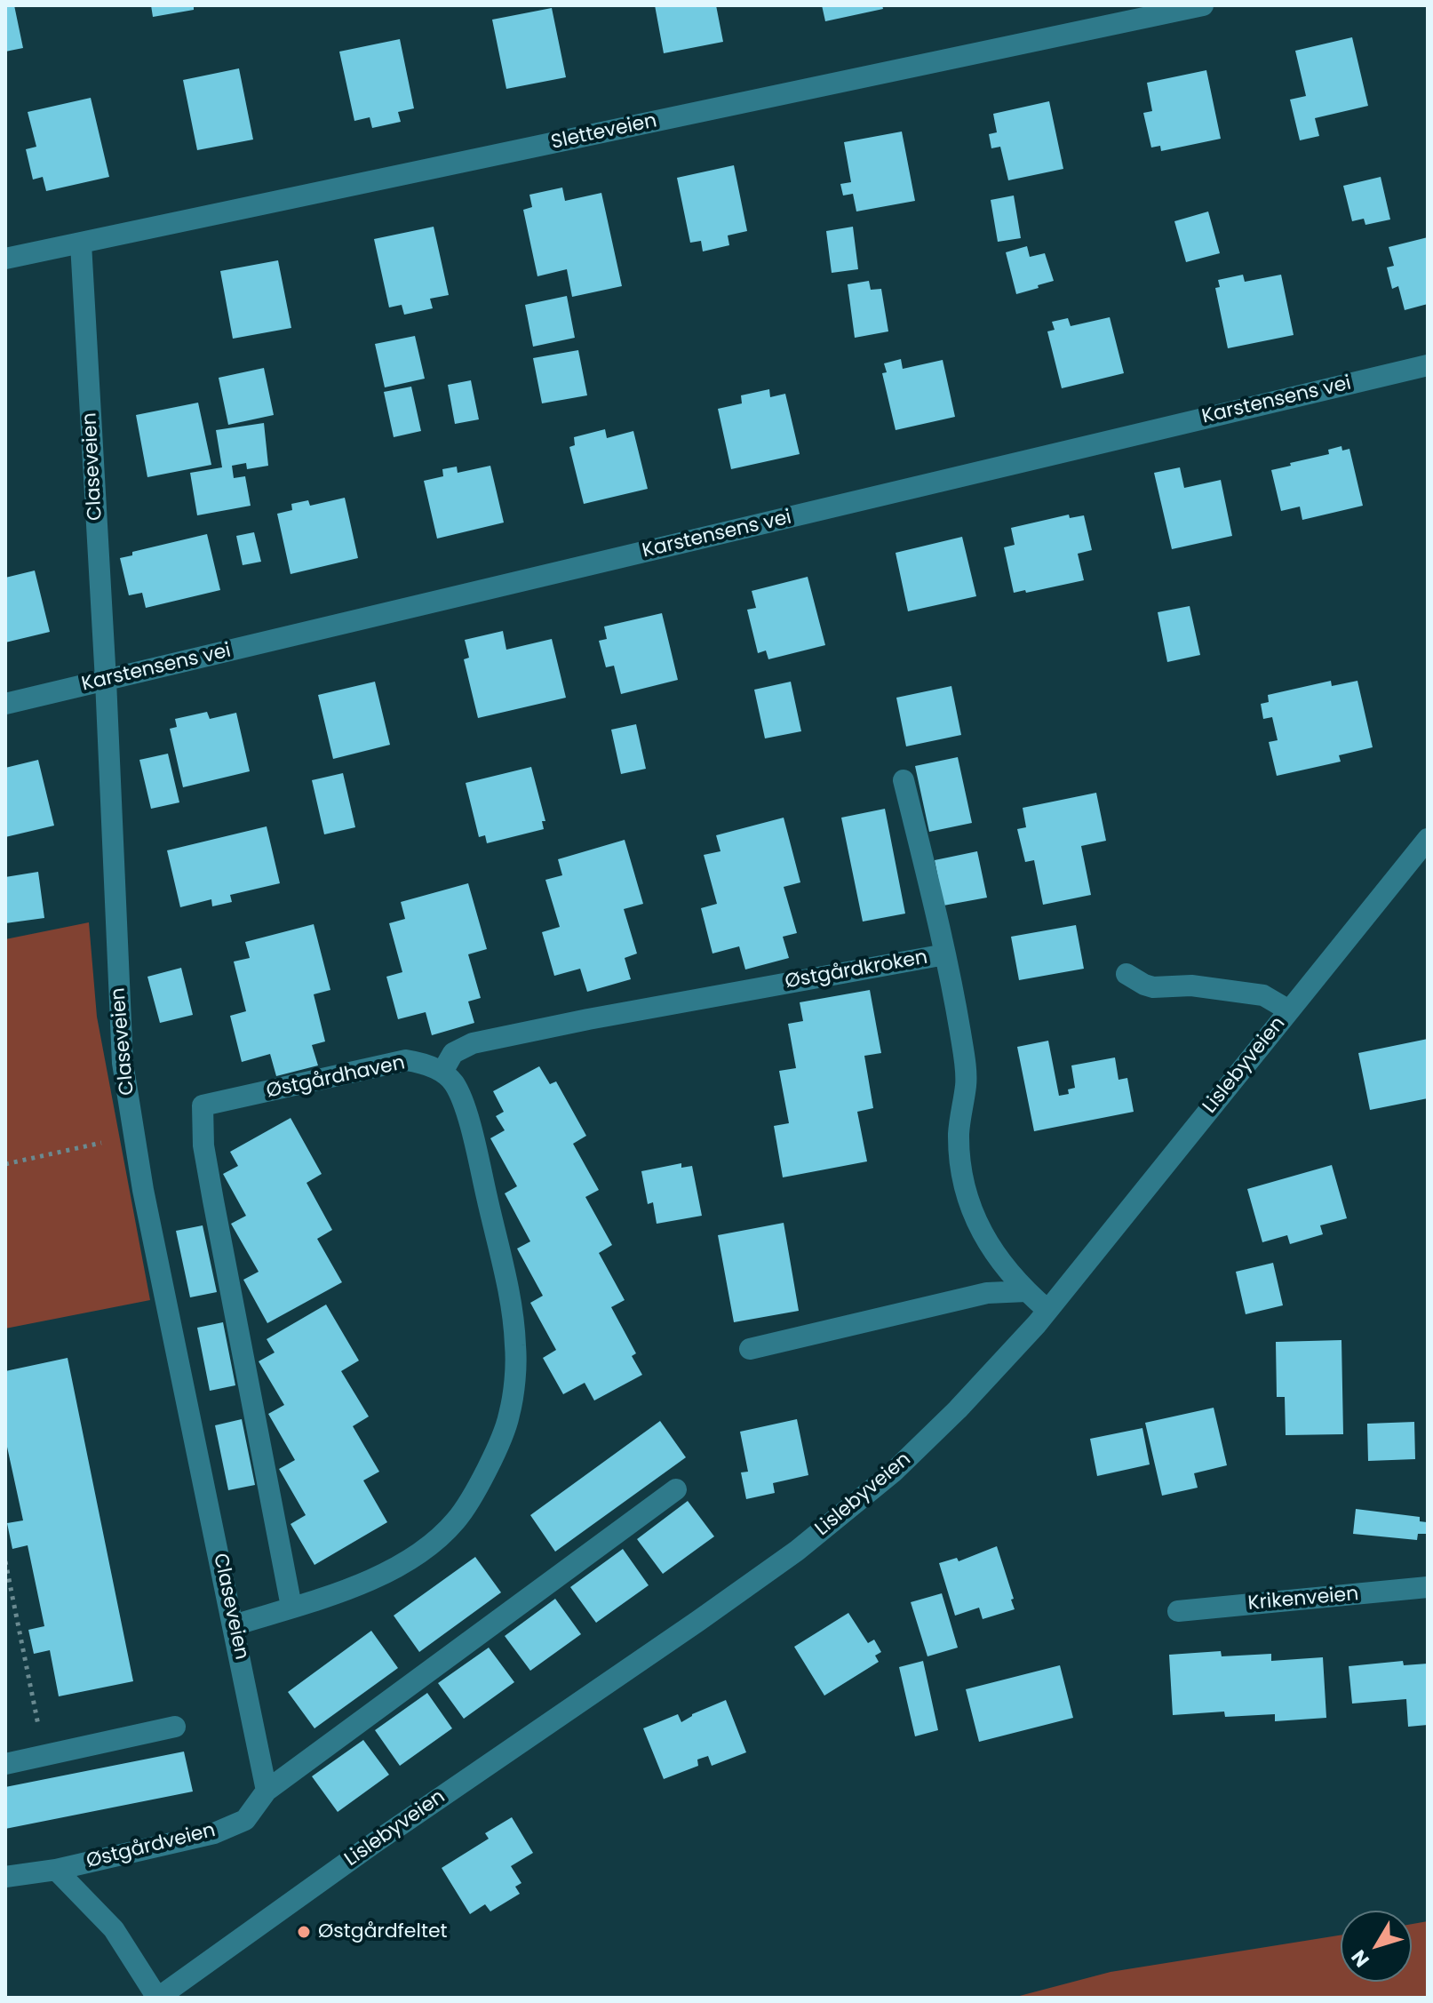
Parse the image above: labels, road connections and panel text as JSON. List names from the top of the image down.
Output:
{
  "streets": {
    "street": [
      "Sletteveien",
      "Karstensens vei",
      "Claseveien",
      "Østgårdkroken",
      "Lislebyveien",
      "Østgårdhaven",
      "Krikenveien",
      "Østgårdveien"
    ]
  },
  "crossings": [
    ["Sletteveien", "Claseveien"],
    ["Karstensens vei", "Claseveien"],
    ["Claseveien", "Østgårdveien"],
    ["Østgårdkroken", "Lislebyveien"],
    ["Østgårdkroken", "Østgårdhaven"],
    ["Lislebyveien", "Østgårdveien"]
  ],
  "places": ["Østgårdfeltet"],
  "north": "bottom left"
}
